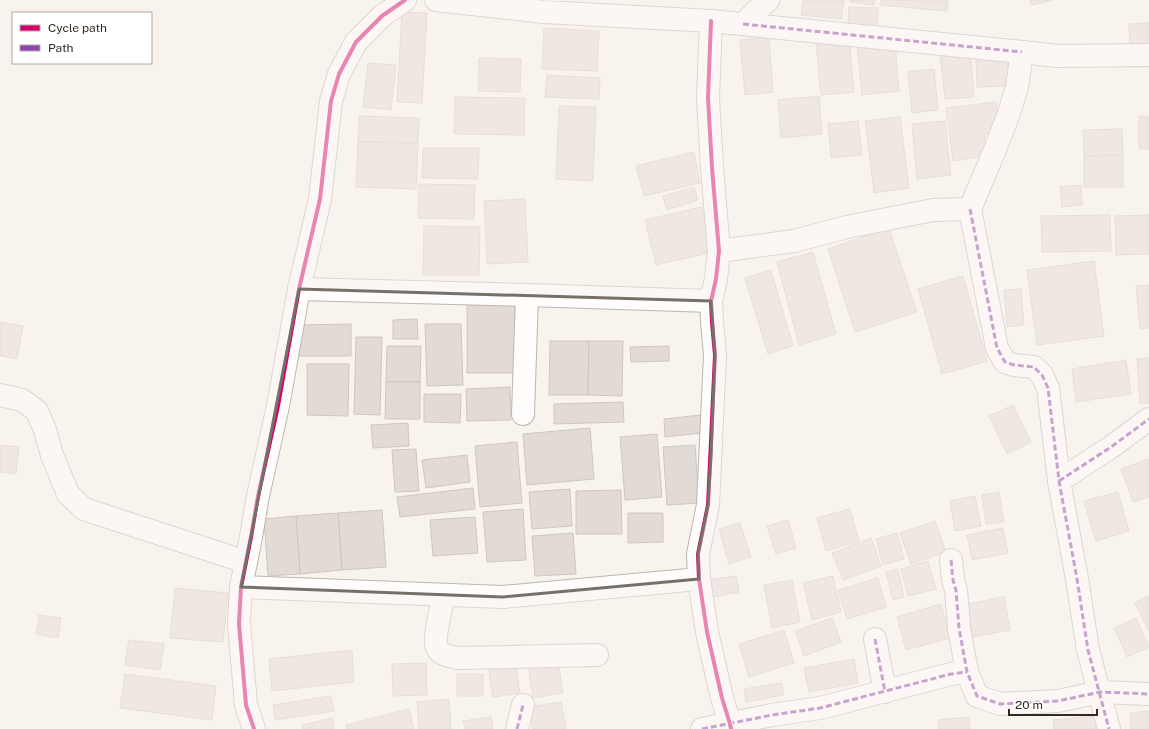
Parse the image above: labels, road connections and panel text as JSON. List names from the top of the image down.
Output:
{
  "legend": ["Cycle path", "Path"],
  "scale_bar": "20 m"
}
